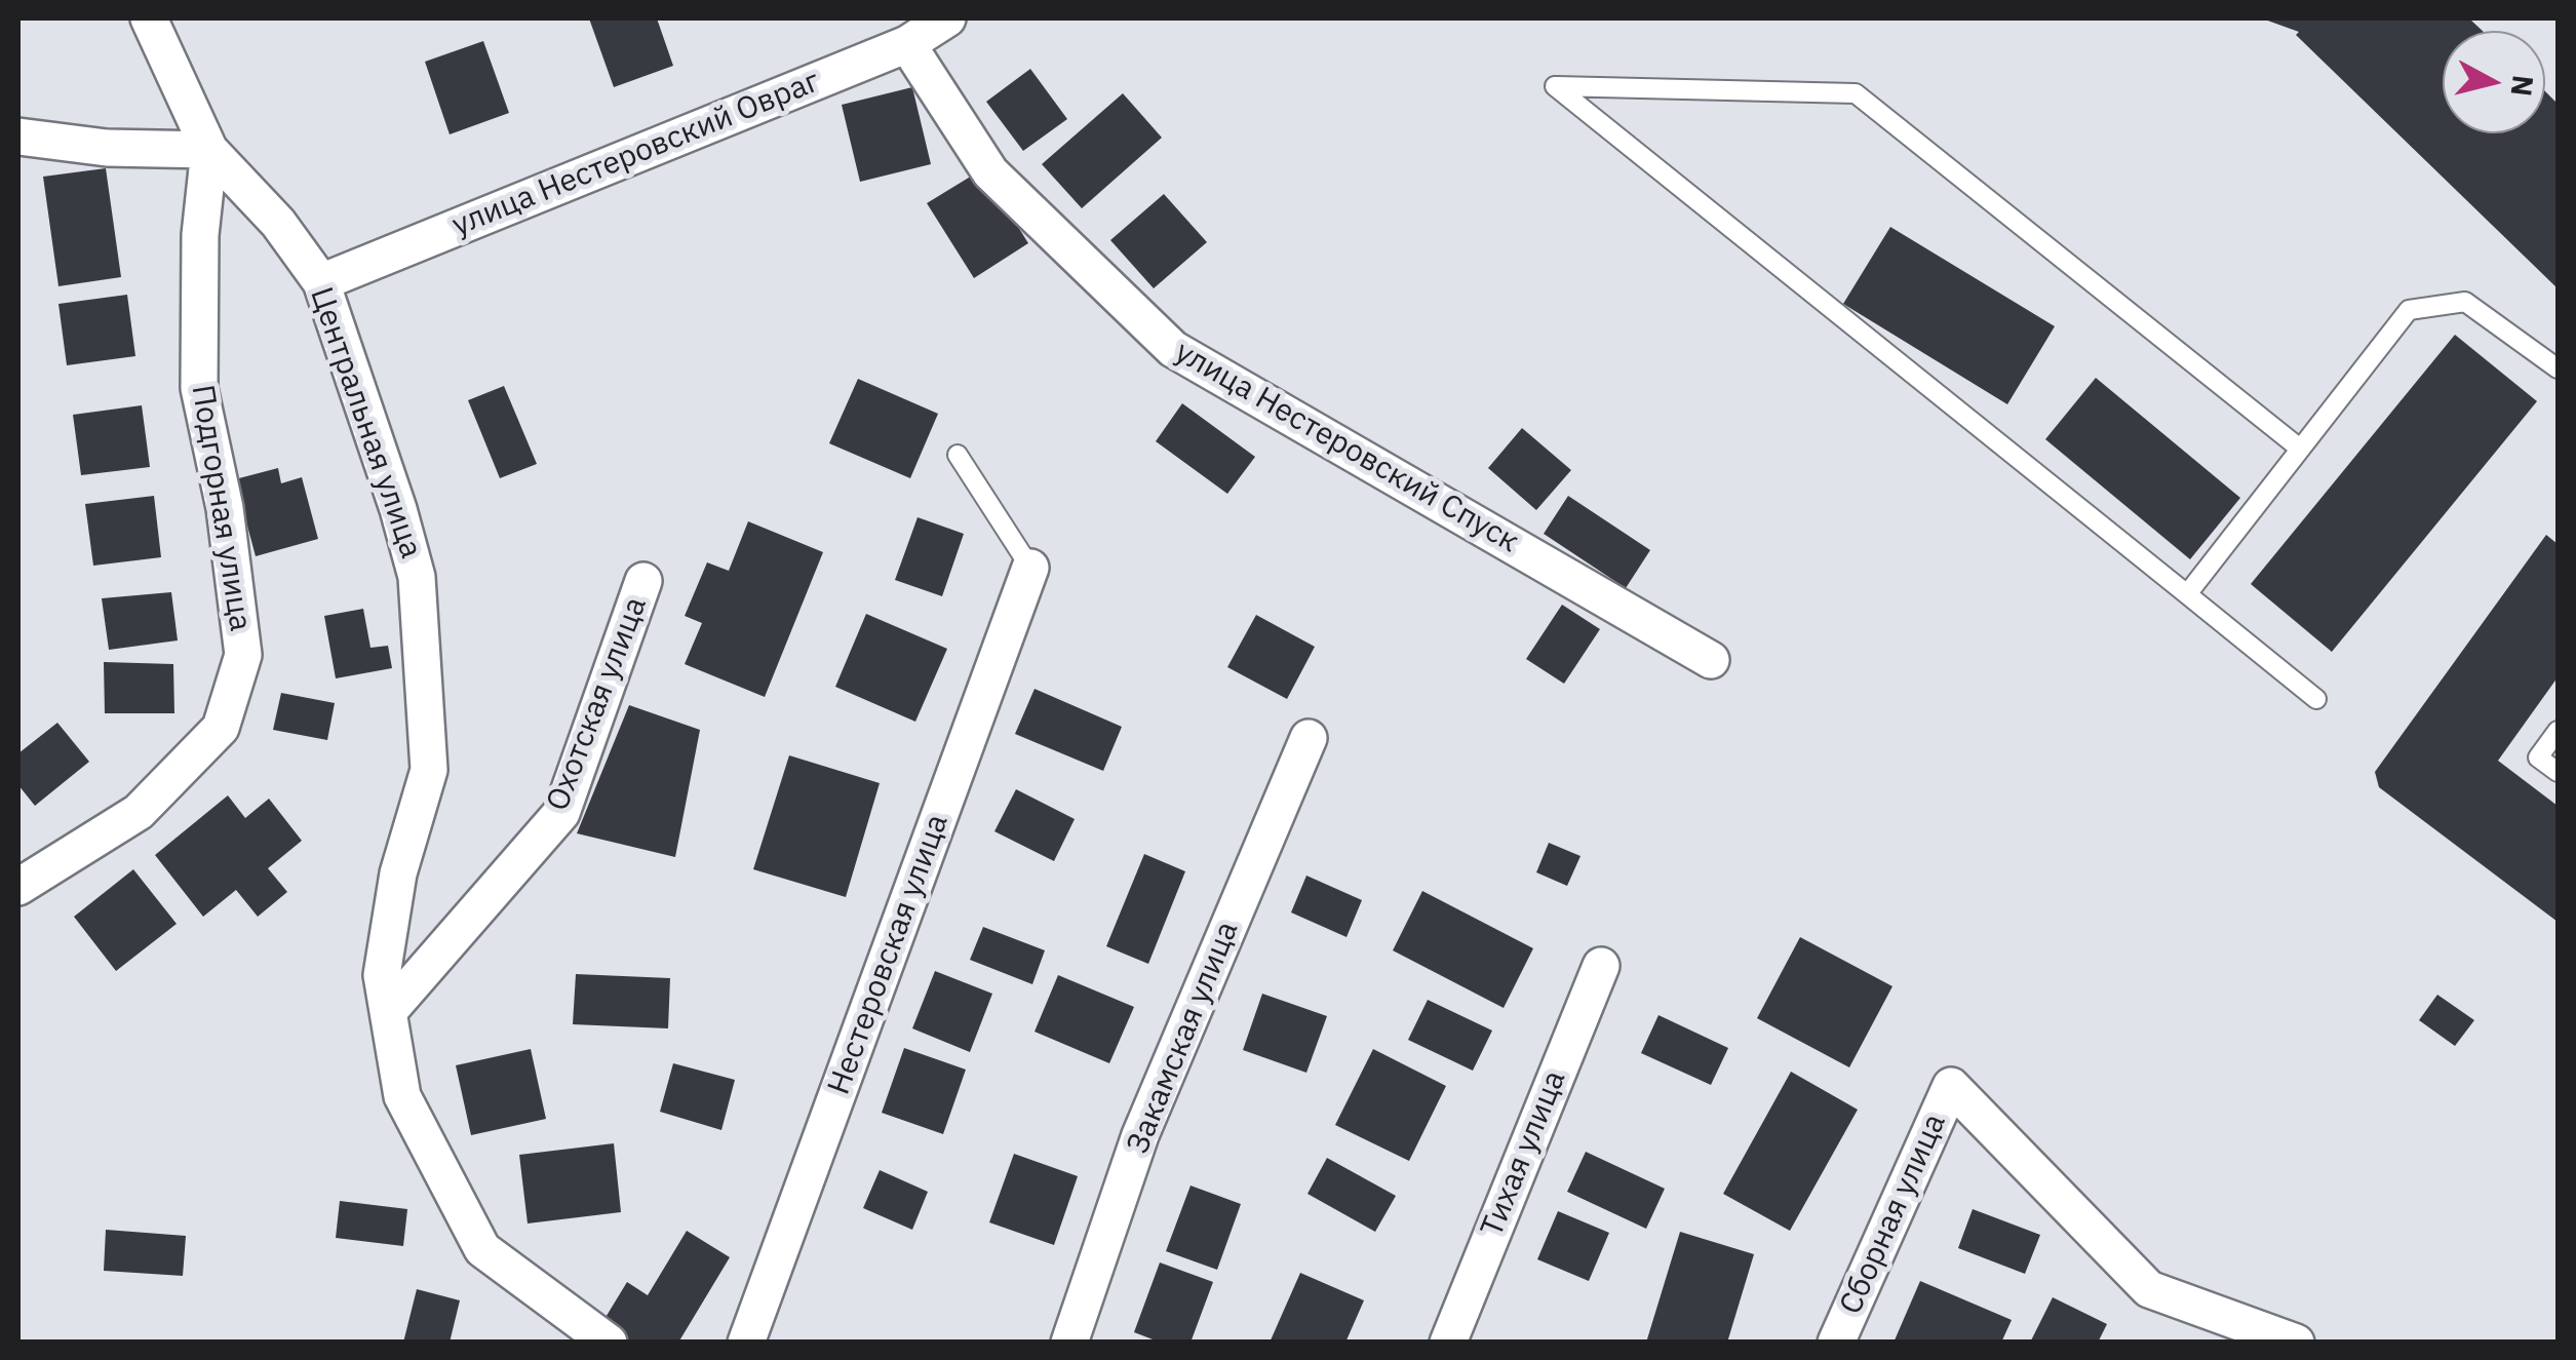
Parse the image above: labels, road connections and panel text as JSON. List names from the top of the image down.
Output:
{
  "streets": {
    "street": [
      "улица Нестеровский Овраг",
      "Центральная улица",
      "улица Нестеровский Спуск",
      "Подгорная улица",
      "Охотская улица",
      "Нестеровская улица",
      "Закамская улица",
      "Тихая улица",
      "Сборная улица"
    ]
  },
  "crossings": [
    ["улица Нестеровский Овраг", "Центральная улица"],
    ["улица Нестеровский Овраг", "улица Нестеровский Спуск"],
    ["Центральная улица", "Подгорная улица"],
    ["Центральная улица", "Охотская улица"]
  ],
  "north": "right"
}
